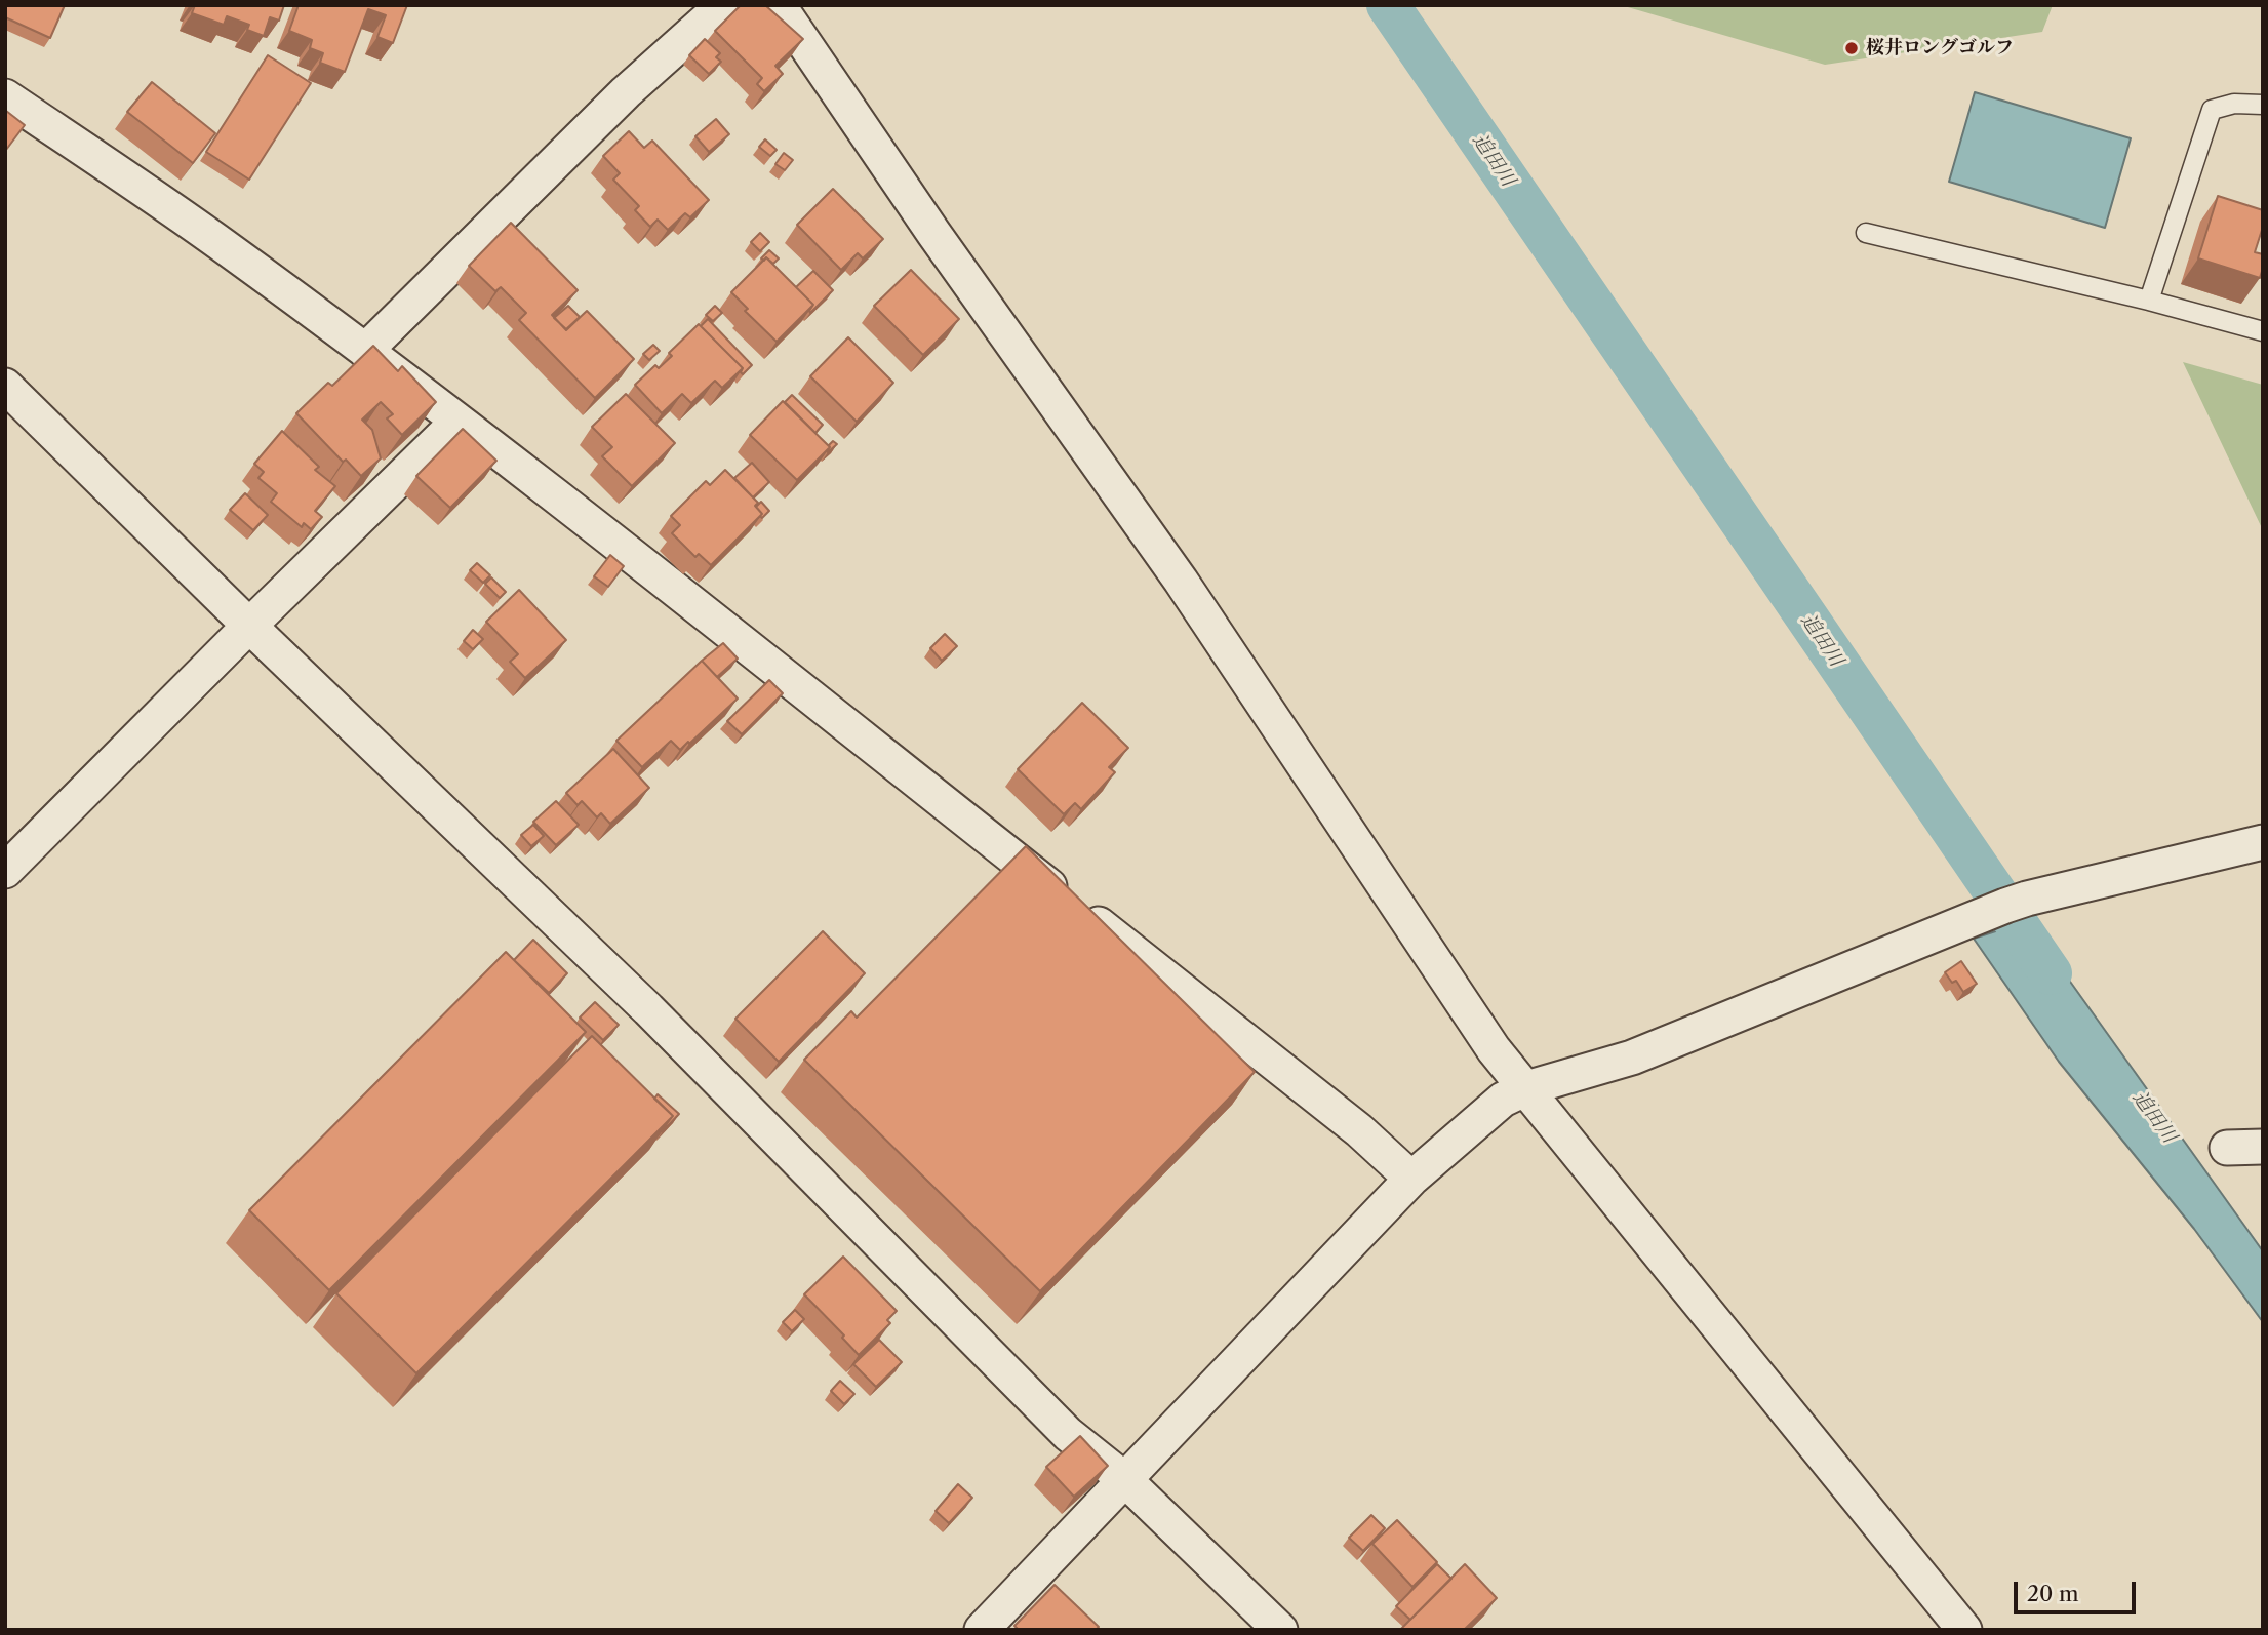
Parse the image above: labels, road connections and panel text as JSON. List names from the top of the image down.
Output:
{
  "water": ["追田川"],
  "places": ["桜井ロングゴルフ"],
  "scale_bar": "20 m"
}
